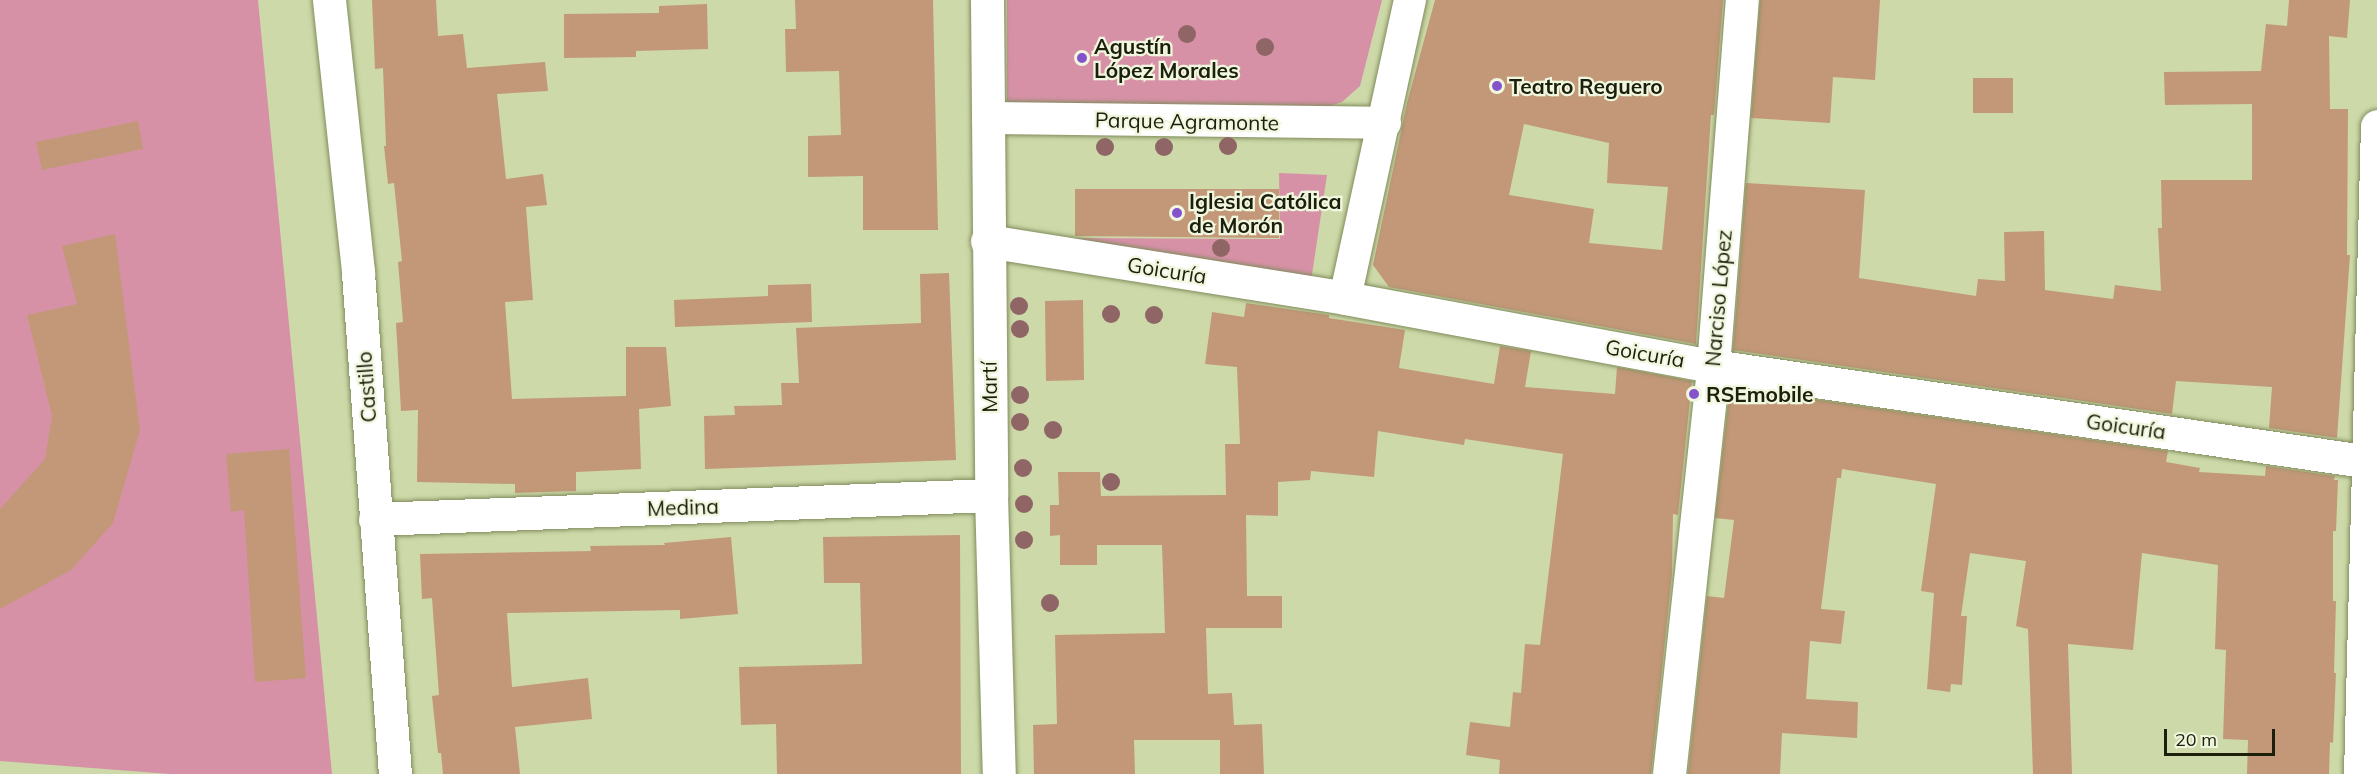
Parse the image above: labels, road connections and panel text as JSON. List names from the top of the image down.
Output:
{
  "streets": {
    "street": [
      "Parque Agramonte",
      "Goicuría",
      "Narciso López",
      "Castillo",
      "Martí",
      "Medina"
    ]
  },
  "crossings": [
    ["Parque Agramonte", "Martí"],
    ["Goicuría", "Narciso López"],
    ["Goicuría", "Martí"],
    ["Castillo", "Medina"],
    ["Martí", "Medina"]
  ],
  "places": [
    "Agustín López Morales",
    "Teatro Reguero",
    "Iglesia Católica de Morón",
    "RSEmobile"
  ],
  "scale_bar": "20 m"
}
